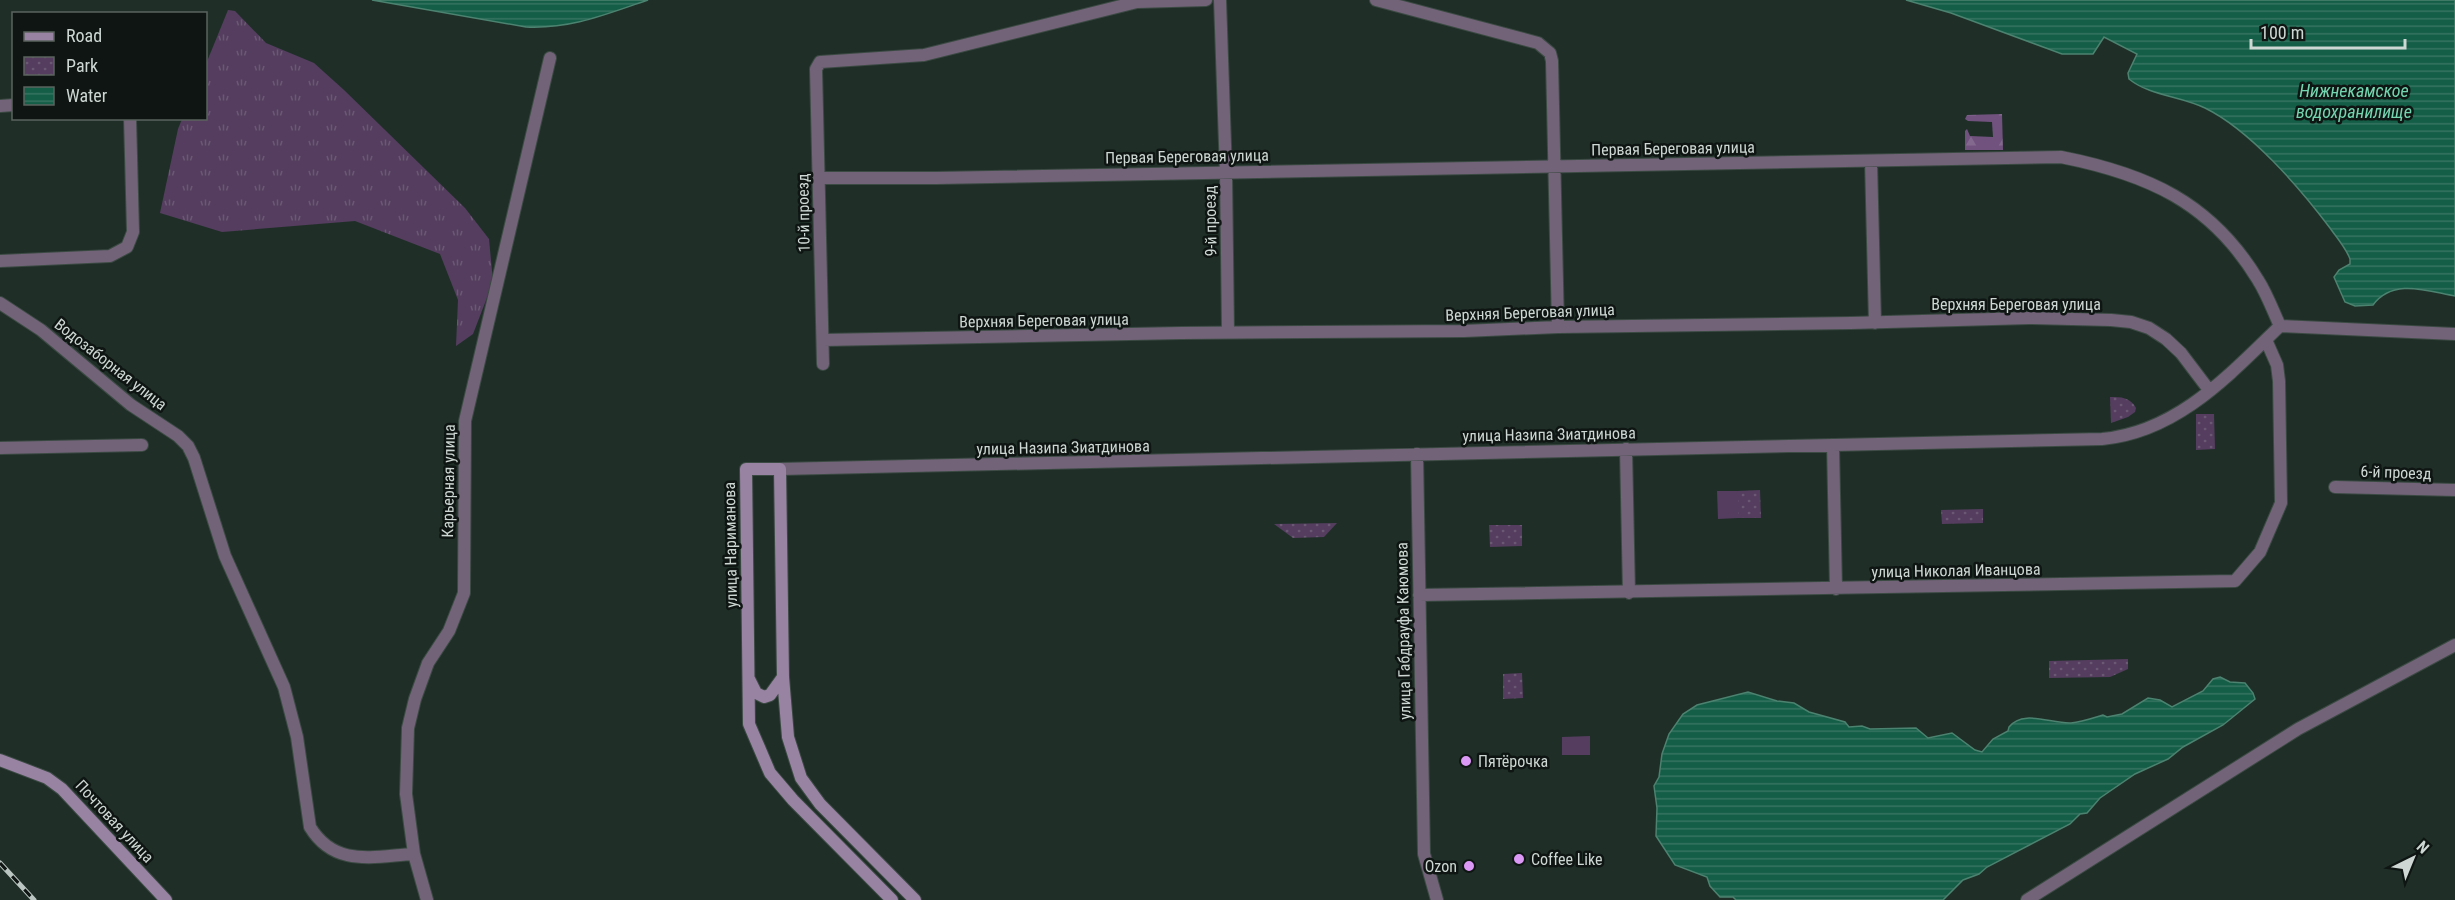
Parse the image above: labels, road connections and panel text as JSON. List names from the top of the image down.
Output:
{
  "streets": {
    "main road": ["улица Нариманова", "Почтовая улица"],
    "street": [
      "Первая Береговая улица",
      "10-й проезд",
      "9-й проезд",
      "Верхняя Береговая улица",
      "Водозаборная улица",
      "улица Назипа Зиатдинова",
      "6-й проезд",
      "Карьерная улица",
      "улица Николая Иванцова",
      "улица Габдрауфа Каюмова"
    ]
  },
  "crossings": [
    ["Первая Береговая улица", "10-й проезд"],
    ["Первая Береговая улица", "9-й проезд"],
    ["Первая Береговая улица", "улица Назипа Зиатдинова"],
    ["10-й проезд", "Верхняя Береговая улица"],
    ["9-й проезд", "Верхняя Береговая улица"],
    ["Верхняя Береговая улица", "улица Назипа Зиатдинова"],
    ["Водозаборная улица", "Карьерная улица"],
    ["улица Назипа Зиатдинова", "улица Нариманова"],
    ["улица Назипа Зиатдинова", "улица Николая Иванцова"],
    ["улица Назипа Зиатдинова", "улица Габдрауфа Каюмова"],
    ["улица Николая Иванцова", "улица Габдрауфа Каюмова"]
  ],
  "water": ["Нижнекамское водохранилище"],
  "places": ["Пятёрочка", "Coffee Like", "Ozon"],
  "legend": ["Road", "Park", "Water"],
  "scale_bar": "100 m",
  "north": "top right"
}
